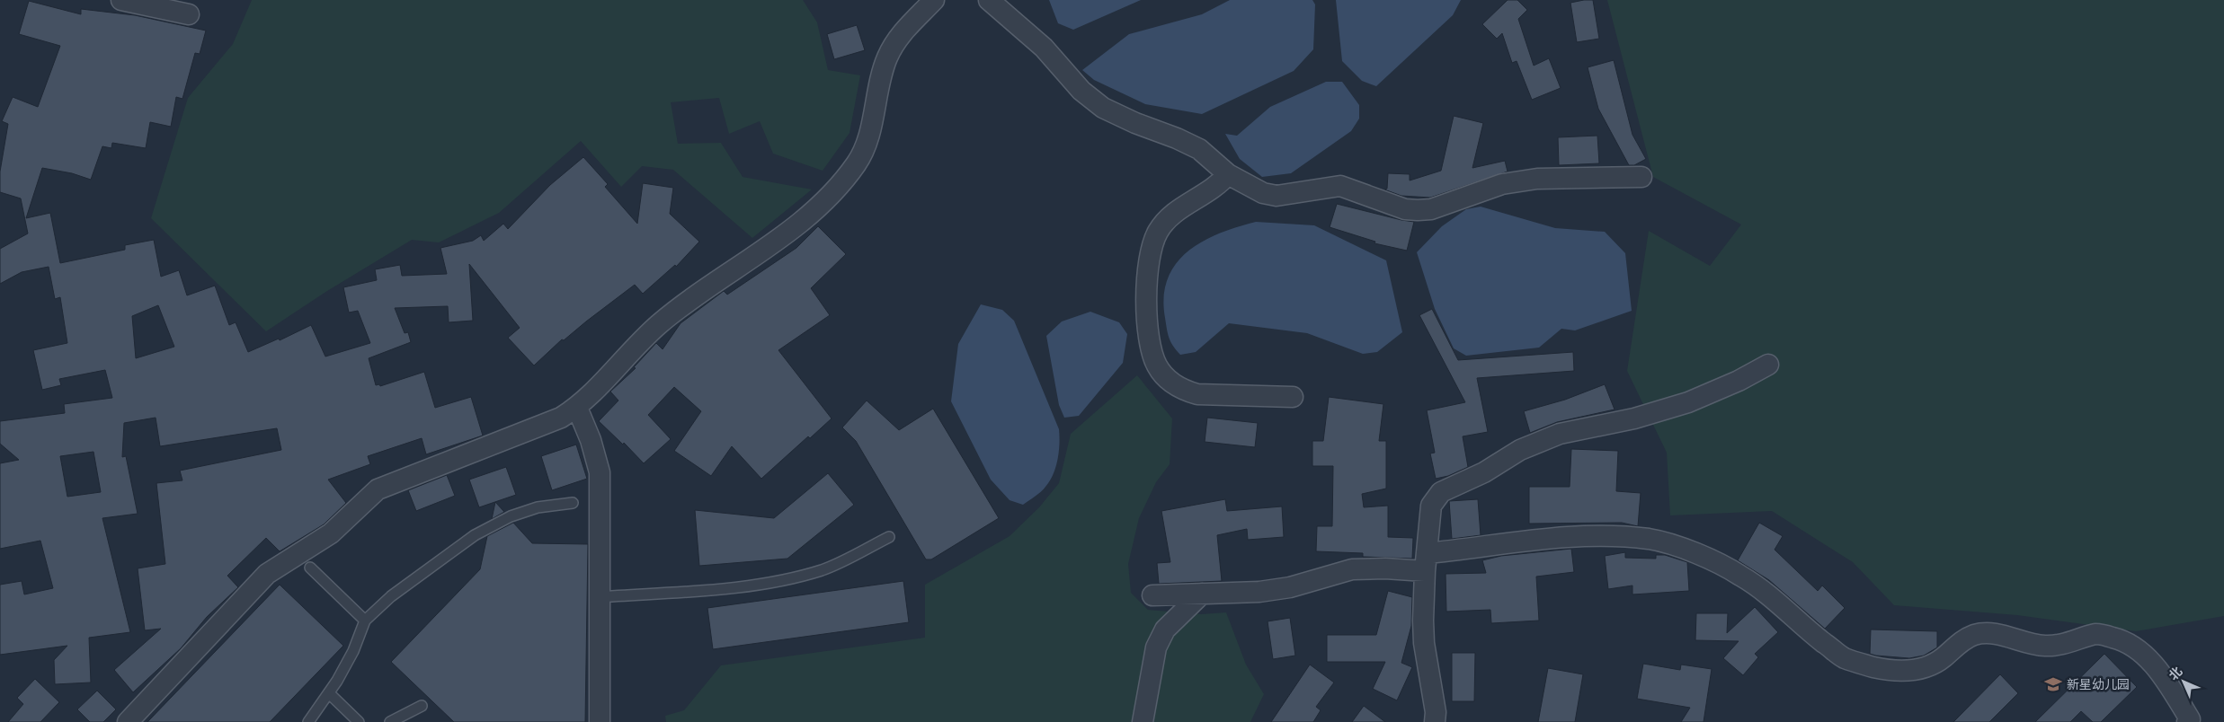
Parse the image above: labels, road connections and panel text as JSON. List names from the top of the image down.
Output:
{
  "places": {
    "school or university": ["新星幼儿园"]
  },
  "north": "top left"
}
